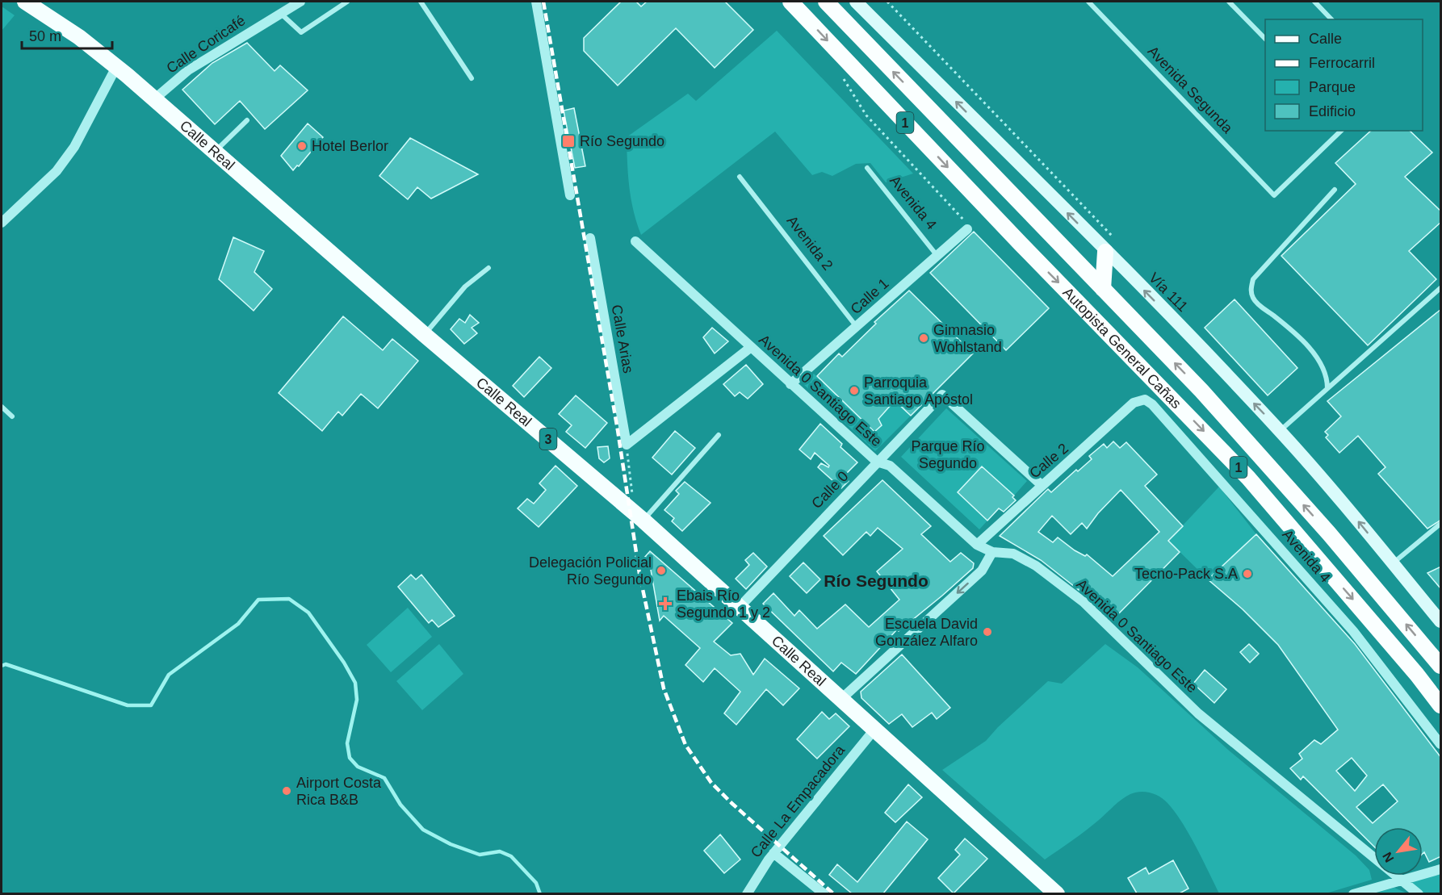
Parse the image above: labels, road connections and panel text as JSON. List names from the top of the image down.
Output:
{
  "streets": {
    "highway": ["1", "Autopista General Cañas"],
    "main road": ["Calle Real", "Vía 111", "3"],
    "street": [
      "Calle Coricafé",
      "Avenida 4",
      "Calle 1",
      "Calle Arias",
      "Avenida 0 Santiago Este",
      "Calle 2",
      "Calle 0",
      "Calle La Empacadora"
    ],
    "lane": ["Avenida Segunda", "Avenida 2"]
  },
  "crossings": [
    ["Calle Coricafé", "Calle Real"],
    ["Calle Real", "Calle 0"],
    ["Calle Real", "Calle La Empacadora"],
    ["Avenida 4", "Calle 1"],
    ["Avenida 4", "Calle 2"],
    ["Avenida 2", "Calle 1"],
    ["Calle 1", "Avenida 0 Santiago Este"],
    ["Avenida 0 Santiago Este", "Calle 2"],
    ["Avenida 0 Santiago Este", "Calle 0"],
    ["Calle 2", "Calle 0"]
  ],
  "one_way": ["Vía 111"],
  "districts": ["Río Segundo"],
  "parks": ["Parque Río Segundo"],
  "places": {
    "transit": ["Río Segundo"],
    "other": [
      "Hotel Berlor",
      "Gimnasio Wohlstand",
      "Parroquia Santiago Apóstol",
      "Delegación Policial Río Segundo",
      "Tecno-Pack S.A",
      "Escuela David González Alfaro",
      "Airport Costa Rica B&B"
    ],
    "health": ["Ebais Río Segundo 1 y 2"]
  },
  "legend": [
    "Calle",
    "Ferrocarril",
    "Parque",
    "Edificio"
  ],
  "scale_bar": "50 m",
  "north": "bottom left"
}
